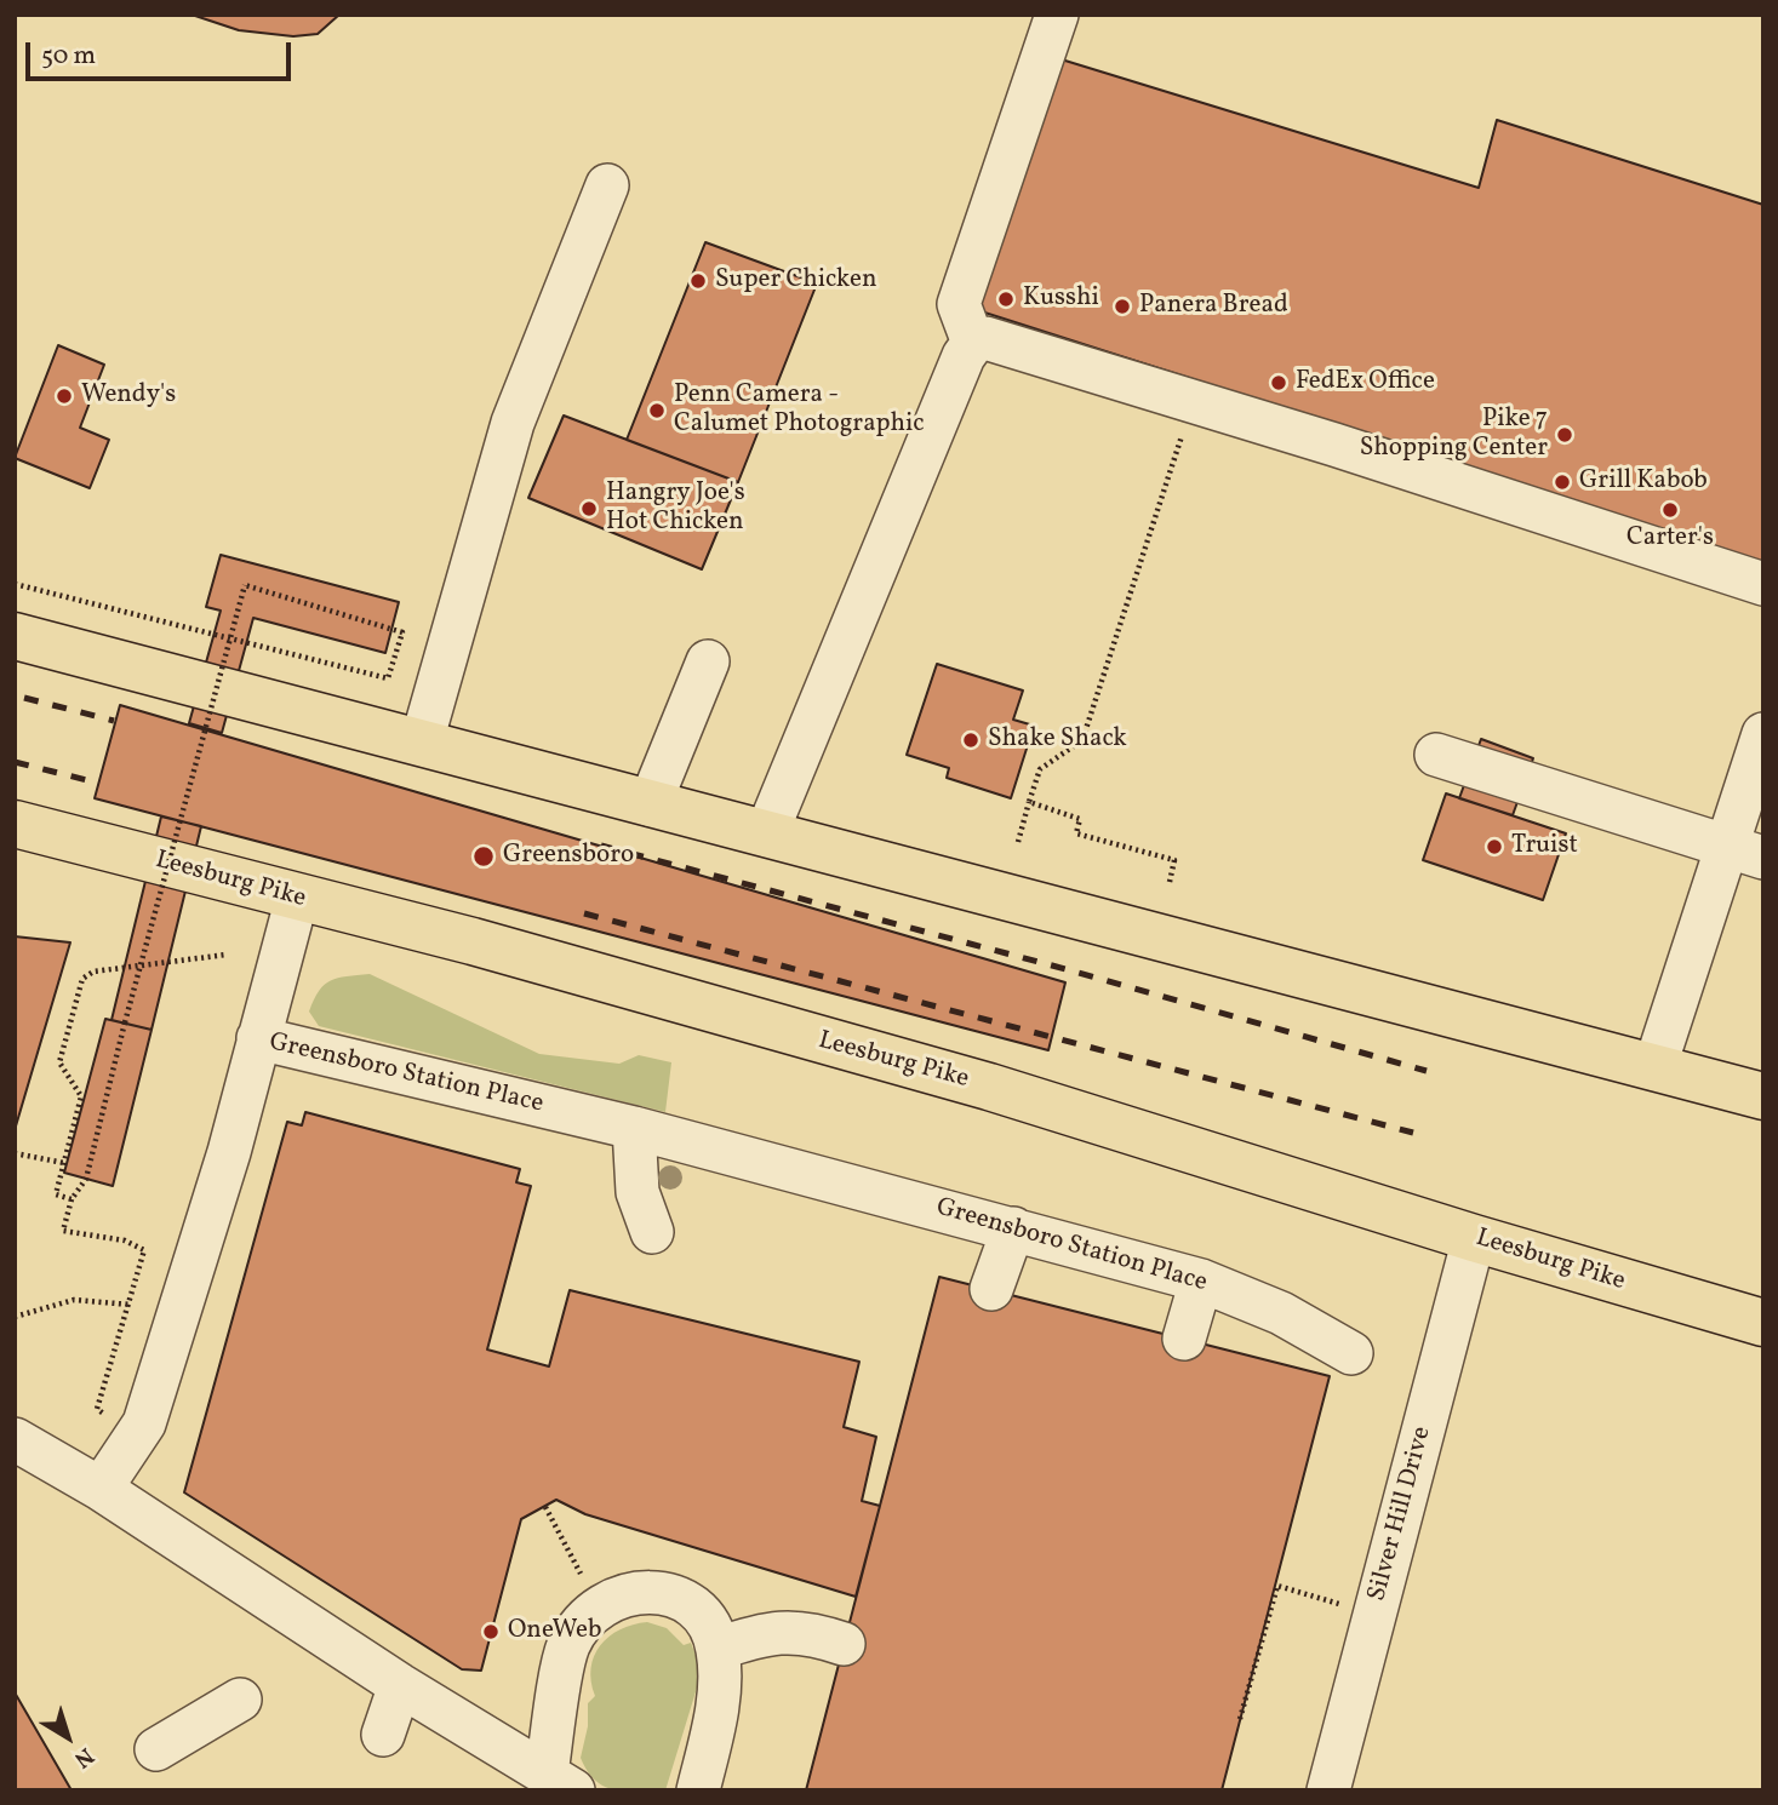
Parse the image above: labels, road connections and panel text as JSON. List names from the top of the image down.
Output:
{
  "streets": {
    "highway": ["Leesburg Pike"],
    "street": ["Greensboro Station Place", "Silver Hill Drive"]
  },
  "crossings": [
    ["Leesburg Pike", "Silver Hill Drive"]
  ],
  "places": [
    "Super Chicken",
    "Kusshi",
    "Panera Bread",
    "FedEx Office",
    "Wendy's",
    "Penn Camera - Calumet Photographic",
    "Pike 7 Shopping Center",
    "Grill Kabob",
    "Hangry Joe's Hot Chicken",
    "Carter's",
    "Shake Shack",
    "Truist",
    "Greensboro",
    "OneWeb"
  ],
  "scale_bar": "50 m",
  "north": "bottom right"
}
